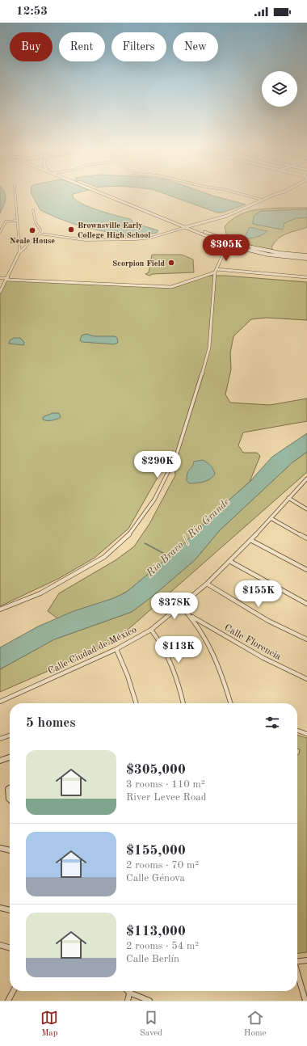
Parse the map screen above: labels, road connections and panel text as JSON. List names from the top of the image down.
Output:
{
  "streets": {
    "street": ["Calle Florencia", "Calle Ciudad de México"]
  },
  "water": ["Río Bravo / Rio Grande"],
  "places": ["Brownsville Early College High School", "Neale House", "Scorpion Field"],
  "page": {
    "status": "12:53",
    "chip": [
      "Buy",
      "Rent",
      "Filters",
      "New"
    ],
    "price": [
      "$305K",
      "$290K",
      "$155K",
      "$378K",
      "$113K"
    ],
    "heading": "5 homes",
    "list": [
      {
        "name": "$305,000",
        "note": "3 rooms · 110 m² · River Levee Road"
      },
      {
        "name": "$155,000",
        "note": "2 rooms · 70 m² · Calle Génova"
      },
      {
        "name": "$113,000",
        "note": "2 rooms · 54 m² · Calle Berlín"
      }
    ],
    "tabs": ["Map", "Saved", "Home"]
  }
}
